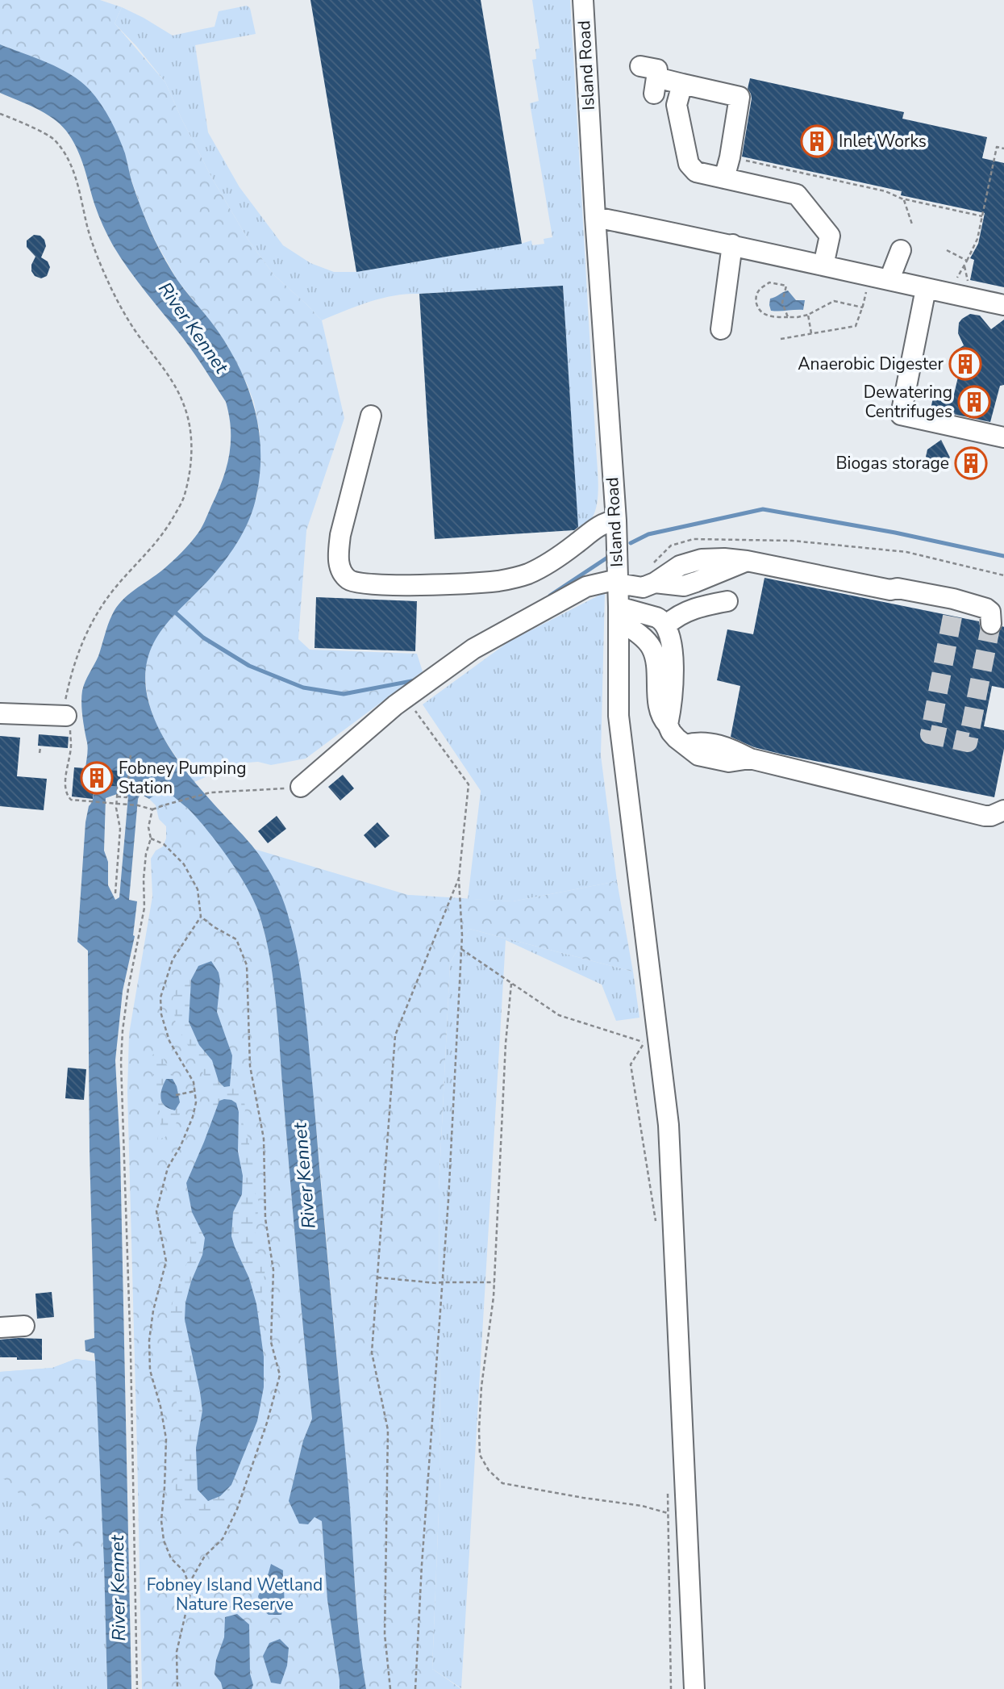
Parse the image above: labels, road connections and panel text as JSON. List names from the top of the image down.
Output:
{
  "streets": {
    "street": ["Island Road"]
  },
  "water": ["River Kennet"],
  "parks": ["Fobney Island Wetland Nature Reserve"],
  "places": {
    "building": [
      "Inlet Works",
      "Anaerobic Digester",
      "Dewatering Centrifuges",
      "Biogas storage",
      "Fobney Pumping Station"
    ]
  }
}
